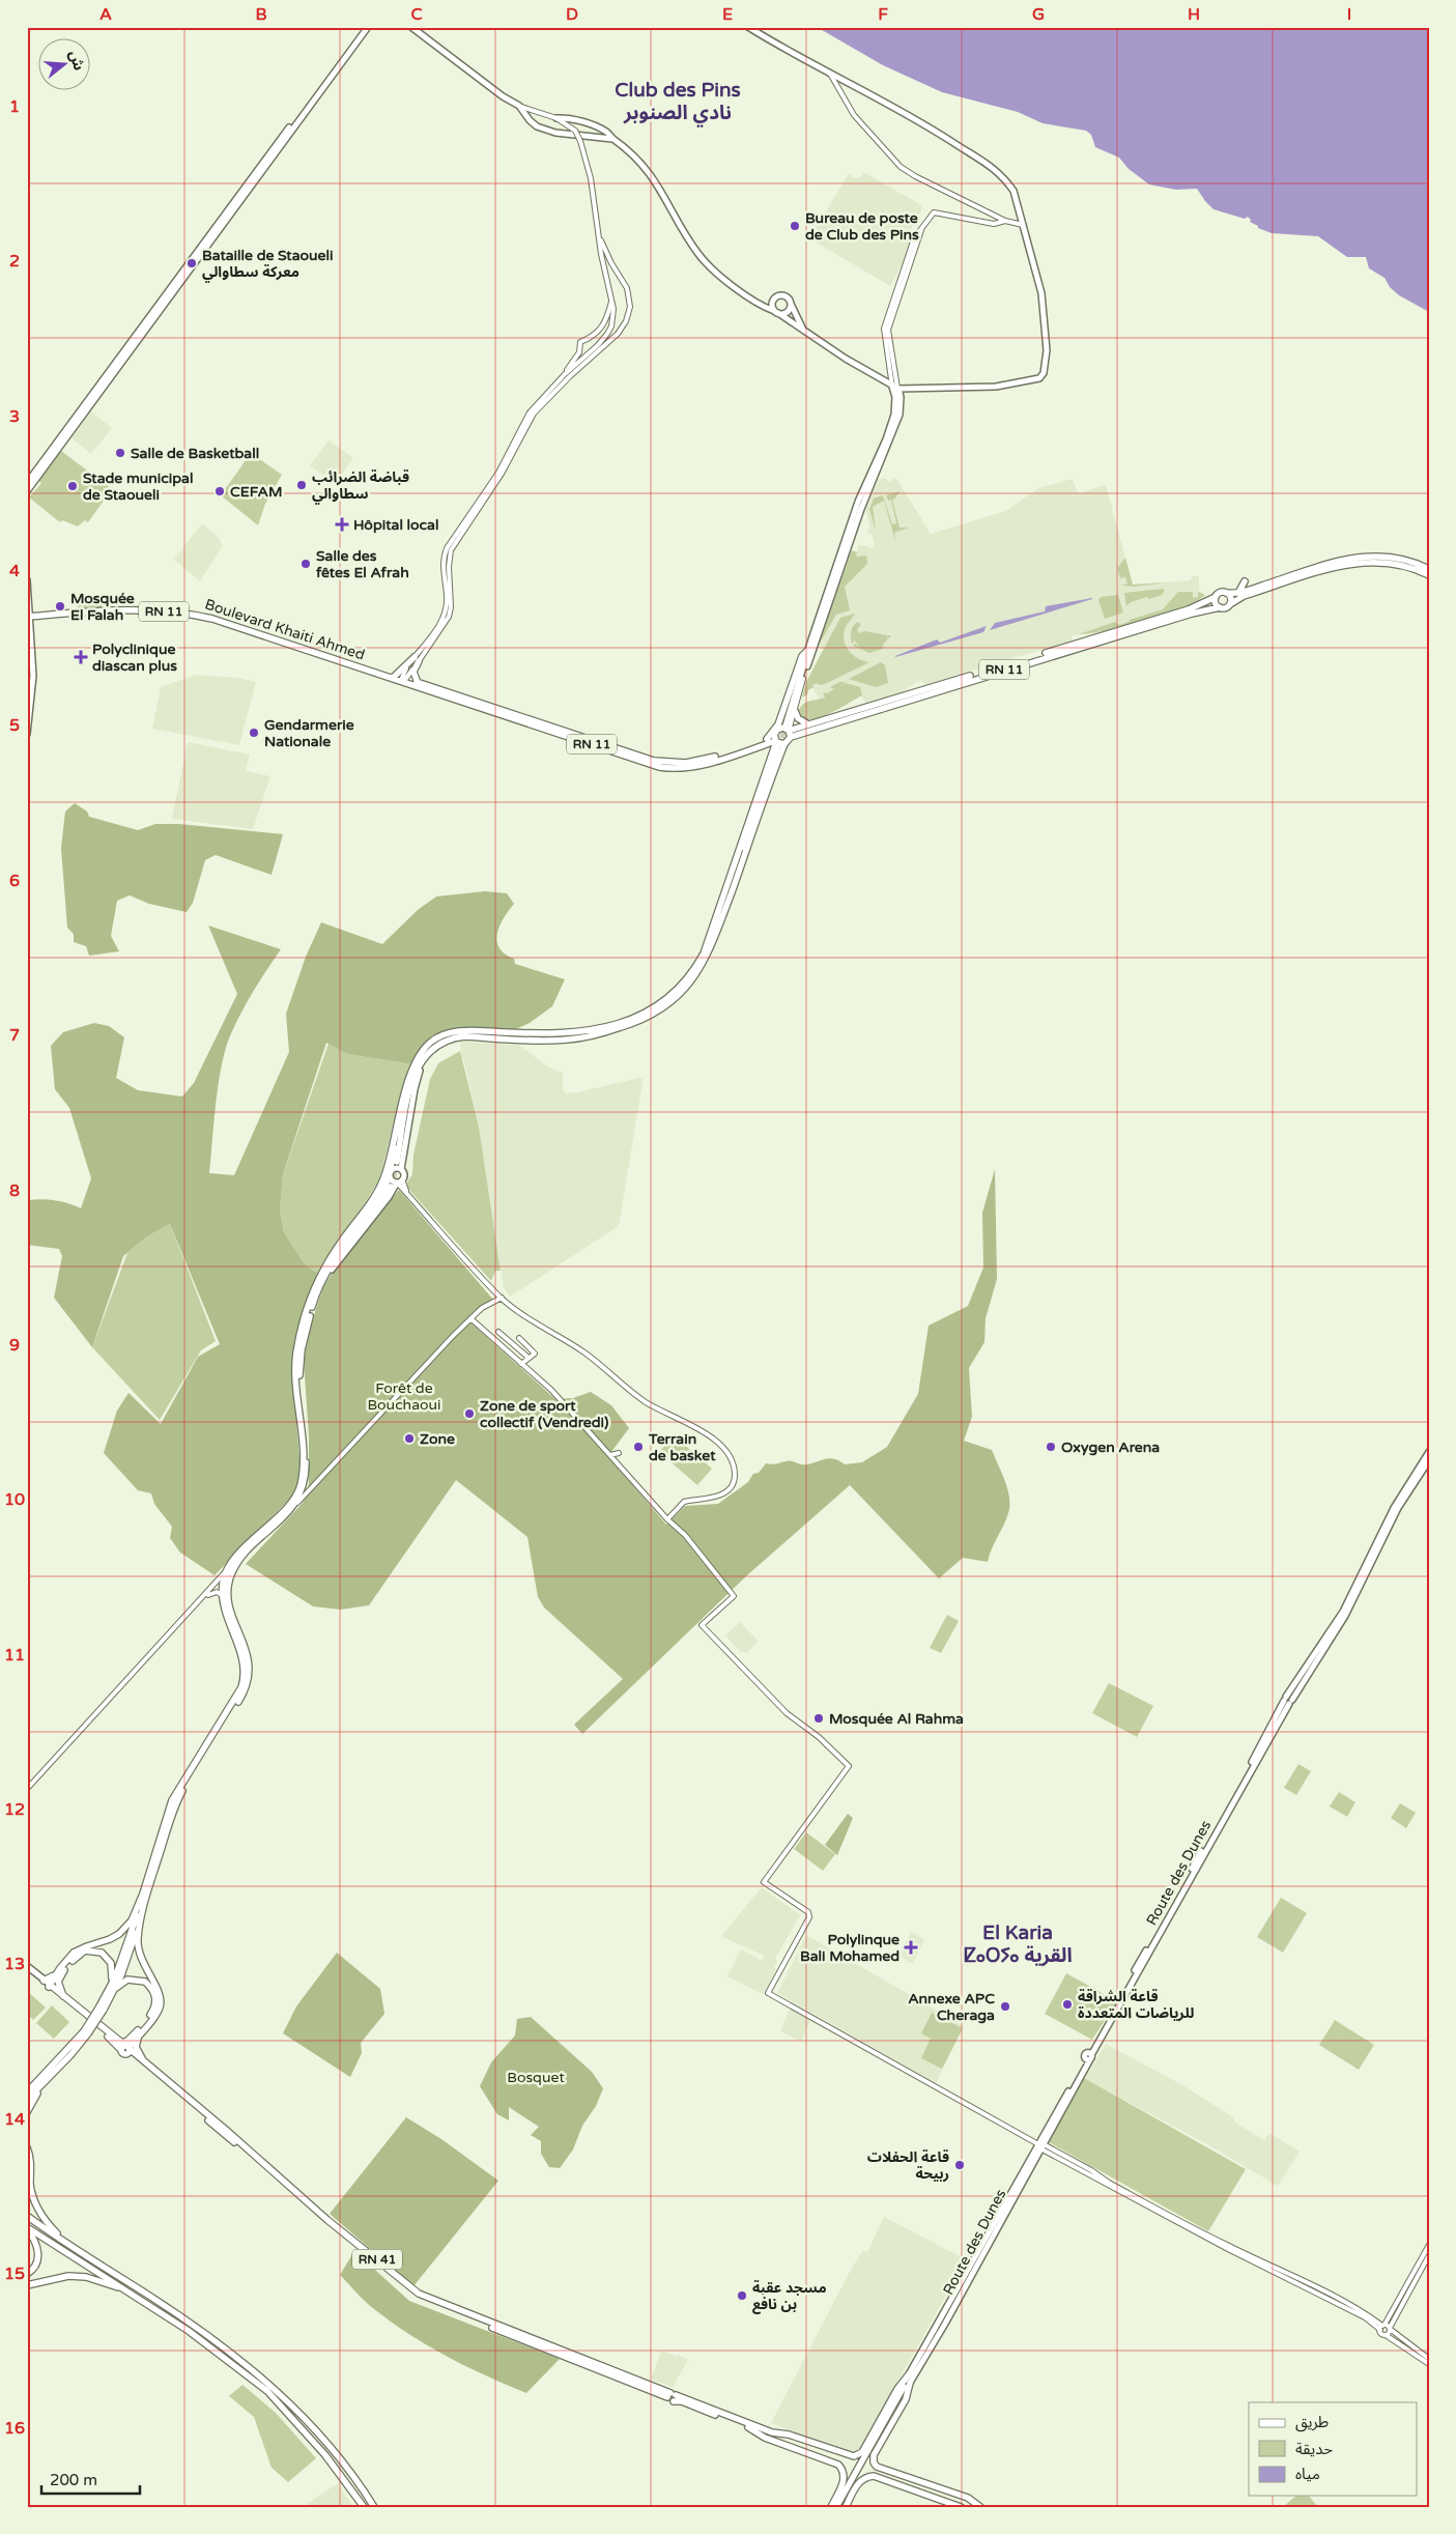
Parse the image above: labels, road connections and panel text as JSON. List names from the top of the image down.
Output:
{
  "streets": {
    "highway": [
      "RN 11",
      "Boulevard Khaiti Ahmed",
      "Route des Dunes",
      "RN 41"
    ]
  },
  "crossings": [
    ["RN 11", "Boulevard Khaiti Ahmed"],
    ["Route des Dunes", "RN 41"]
  ],
  "districts": ["Club des Pins نادي الصنوبر", "El Karia ⵇⴰⵔⵢⴰ القرية"],
  "parks": ["Forêt de Bouchaoui", "Bosquet"],
  "places": {
    "other": [
      "Bureau de poste de Club des Pins",
      "Bataille de Staoueli معركة سطاوالي",
      "Salle de Basketball",
      "قباضة الضرائب سطاوالي",
      "Stade municipal de Staoueli",
      "CEFAM",
      "Salle des fêtes El Afrah",
      "Mosquée El Falah",
      "Gendarmerie Nationale",
      "Zone de sport collectif (Vendredi)",
      "Zone",
      "Terrain de basket",
      "Oxygen Arena",
      "Mosquée Al Rahma",
      "قاعة الشراقة للرياضات المتعددة",
      "Annexe APC Cheraga",
      "قاعة الحفلات ربيحة",
      "مسجد عقبة بن نافع"
    ],
    "health": ["Hôpital local", "Polyclinique diascan plus", "Polylinque Bali Mohamed"]
  },
  "legend": ["طريق", "حديقة", "مياه"],
  "scale_bar": "200 m",
  "north": "right",
  "grid": {
    "columns": [
      "A",
      "B",
      "C",
      "D",
      "E",
      "F",
      "G",
      "H",
      "I"
    ],
    "rows": [
      "1",
      "2",
      "3",
      "4",
      "5",
      "6",
      "7",
      "8",
      "9",
      "10",
      "11",
      "12",
      "13",
      "14",
      "15",
      "16"
    ]
  }
}
